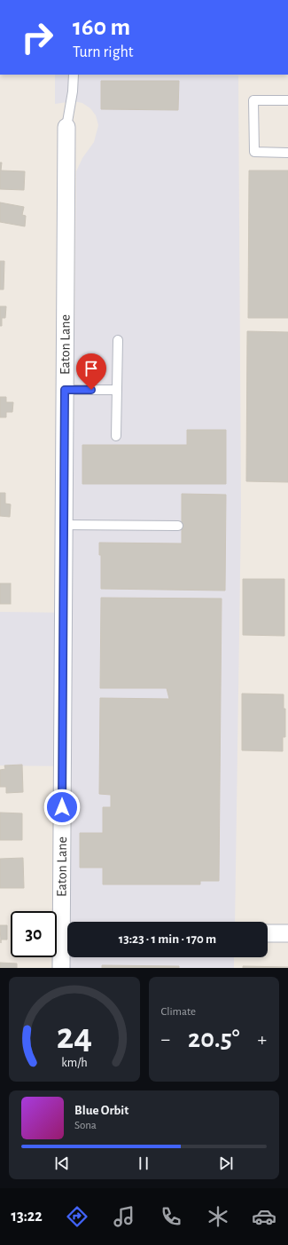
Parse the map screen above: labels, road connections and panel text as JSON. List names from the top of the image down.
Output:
{
  "streets": {
    "street": ["Eaton Lane"]
  },
  "page": {
    "turn": ["160 m", "Turn right"],
    "limit": "30",
    "trip": "13:23 · 1 min · 170 m",
    "tile": "Climate",
    "heat": ["−", "20.5°", "+"],
    "song": ["Blue Orbit", "Sona"],
    "tabs": "13:22",
    "gauge": ["24", "km/h"]
  }
}
